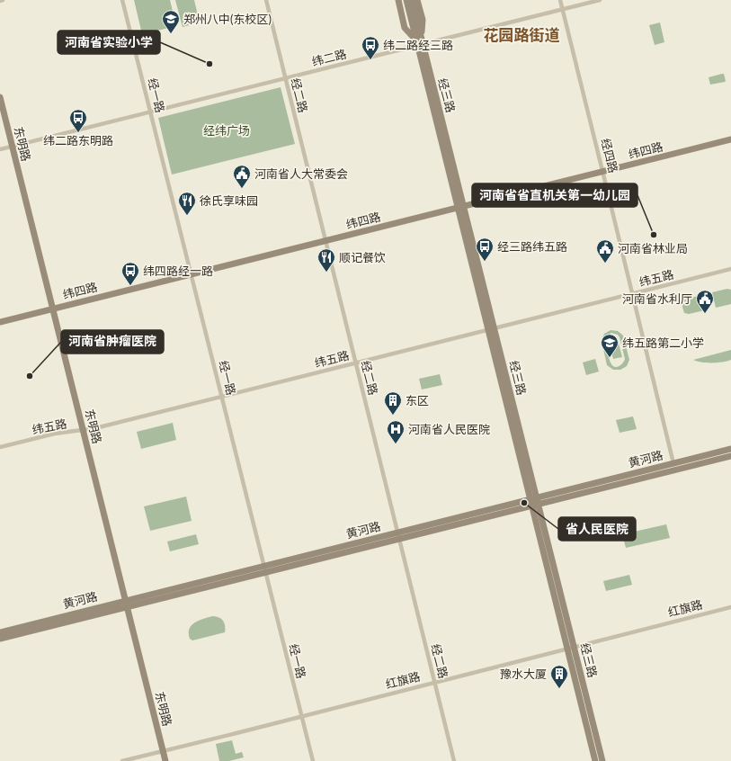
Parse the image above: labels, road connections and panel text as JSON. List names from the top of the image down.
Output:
{
  "streets": {
    "main road": [
      "经三路",
      "东明路",
      "纬四路",
      "黄河路"
    ],
    "street": [
      "纬二路",
      "经一路",
      "经二路",
      "经四路",
      "纬五路",
      "红旗路"
    ]
  },
  "crossings": [
    ["纬二路", "经一路"],
    ["纬二路", "经二路"],
    ["纬二路", "经三路"],
    ["纬二路", "东明路"],
    ["纬二路", "经四路"],
    ["经一路", "纬四路"],
    ["经一路", "纬五路"],
    ["经一路", "黄河路"],
    ["经一路", "红旗路"],
    ["经二路", "纬四路"],
    ["经二路", "纬五路"],
    ["经二路", "黄河路"],
    ["经二路", "红旗路"],
    ["经三路", "纬四路"],
    ["经三路", "纬五路"],
    ["经三路", "黄河路"],
    ["经三路", "红旗路"],
    ["东明路", "纬四路"],
    ["东明路", "纬五路"],
    ["东明路", "黄河路"],
    ["东明路", "红旗路"],
    ["纬四路", "经四路"],
    ["经四路", "纬五路"],
    ["经四路", "黄河路"]
  ],
  "districts": ["花园路街道"],
  "parks": ["经纬广场"],
  "places": {
    "school or university": ["郑州八中(东校区)", "纬五路第二小学"],
    "bus stop": [
      "纬二路经三路",
      "纬二路东明路",
      "经三路纬五路",
      "纬四路经一路"
    ],
    "other": [
      "河南省实验小学",
      "河南省省直机关第一幼儿园",
      "河南省肿瘤医院",
      "省人民医院"
    ],
    "public building": ["河南省人大常委会", "河南省林业局", "河南省水利厅"],
    "restaurant": ["徐氏享味园", "顺记餐饮"],
    "building": ["东区", "豫水大厦"],
    "hospital": ["河南省人民医院"]
  }
}
